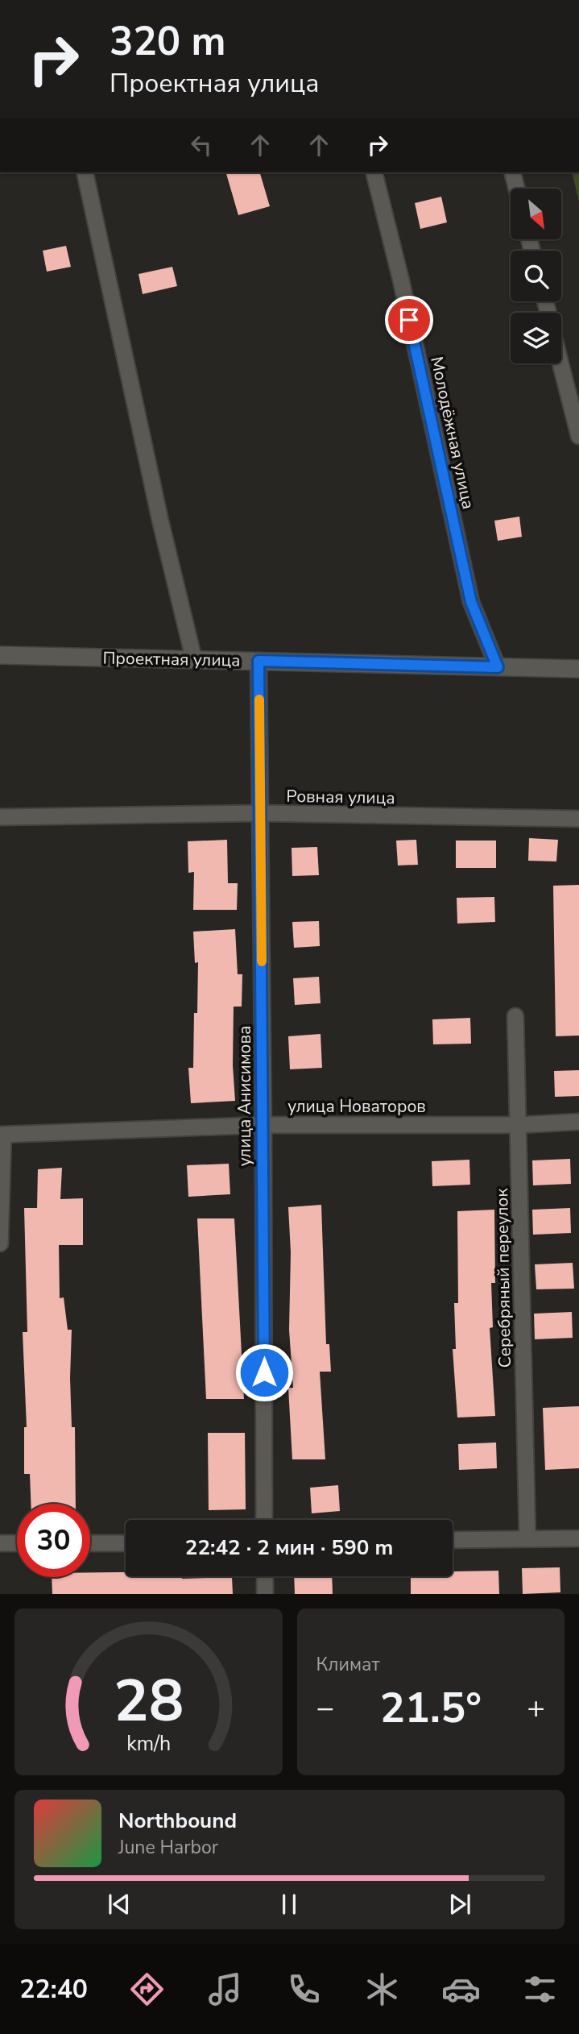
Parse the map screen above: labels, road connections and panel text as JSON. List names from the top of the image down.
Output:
{
  "streets": {
    "street": [
      "Молодёжная улица",
      "Проектная улица",
      "Ровная улица",
      "улица Анисимова",
      "улица Новаторов",
      "Серебряный переулок"
    ]
  },
  "crossings": [
    ["Молодёжная улица", "Проектная улица"],
    ["Проектная улица", "улица Анисимова"],
    ["Ровная улица", "улица Анисимова"],
    ["улица Анисимова", "улица Новаторов"],
    ["улица Новаторов", "Серебряный переулок"]
  ],
  "north": "bottom right",
  "page": {
    "turn": ["320 m", "Проектная улица"],
    "limit": "30",
    "trip": "22:42 · 2 мин · 590 m",
    "tile": "Климат",
    "heat": ["−", "21.5°", "+"],
    "song": ["Northbound", "June Harbor"],
    "tabs": "22:40",
    "gauge": ["28", "km/h"]
  }
}
